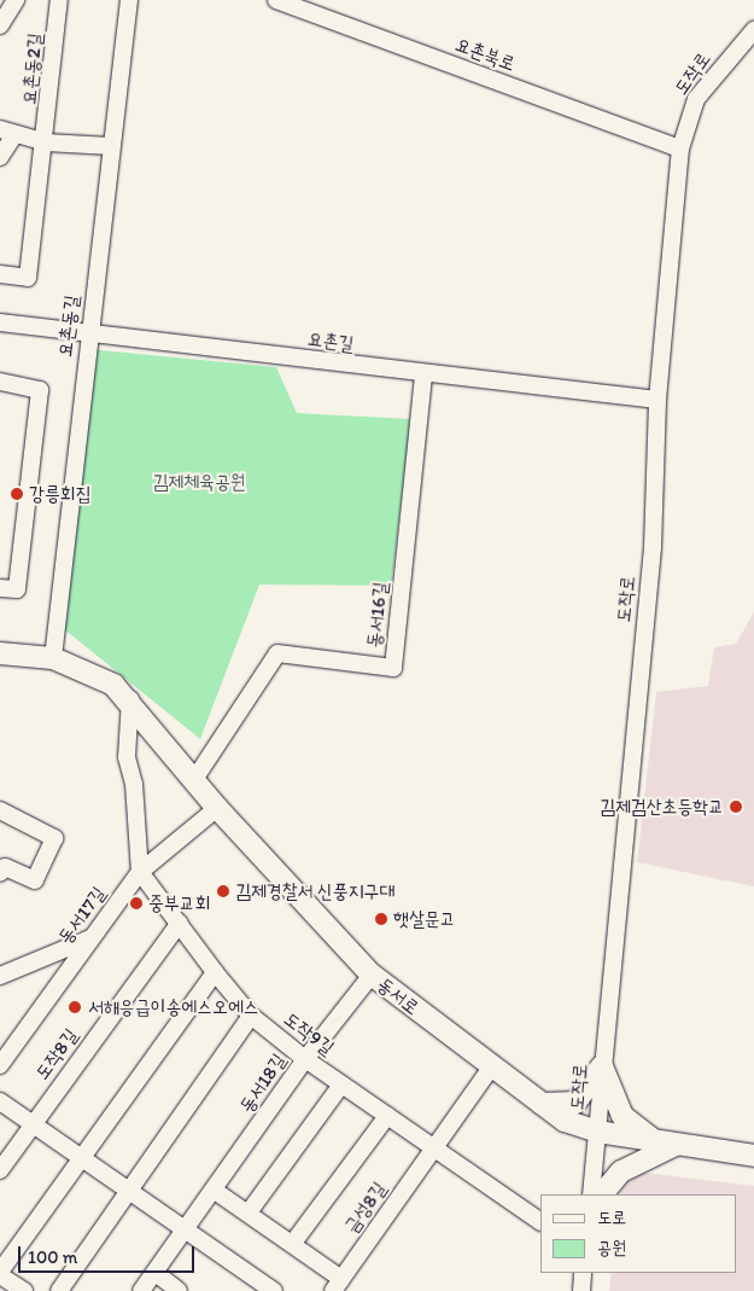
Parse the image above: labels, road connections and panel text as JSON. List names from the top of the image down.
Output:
{
  "streets": {
    "main road": ["동서로"],
    "street": [
      "요촌북로",
      "요촌동2길",
      "도작로",
      "요촌동길",
      "요촌길",
      "동서16길",
      "동서17길",
      "도작9길",
      "도작8길",
      "동서18길",
      "금성8길"
    ]
  },
  "crossings": [
    ["요촌북로", "도작로"],
    ["도작로", "요촌길"],
    ["도작로", "동서로"],
    ["요촌동길", "요촌길"],
    ["요촌동길", "동서로"],
    ["요촌길", "동서16길"],
    ["동서16길", "동서로"],
    ["동서17길", "동서로"],
    ["동서17길", "도작9길"],
    ["동서로", "동서18길"],
    ["도작9길", "도작8길"],
    ["도작9길", "동서18길"],
    ["도작9길", "금성8길"]
  ],
  "parks": ["김제체육공원"],
  "places": [
    "강릉회집",
    "김제검산초등학교",
    "김제경찰서 신풍지구대",
    "중부교회",
    "햇살문고",
    "서해응급이송에스오에스"
  ],
  "legend": ["도로", "공원"],
  "scale_bar": "100 m"
}
